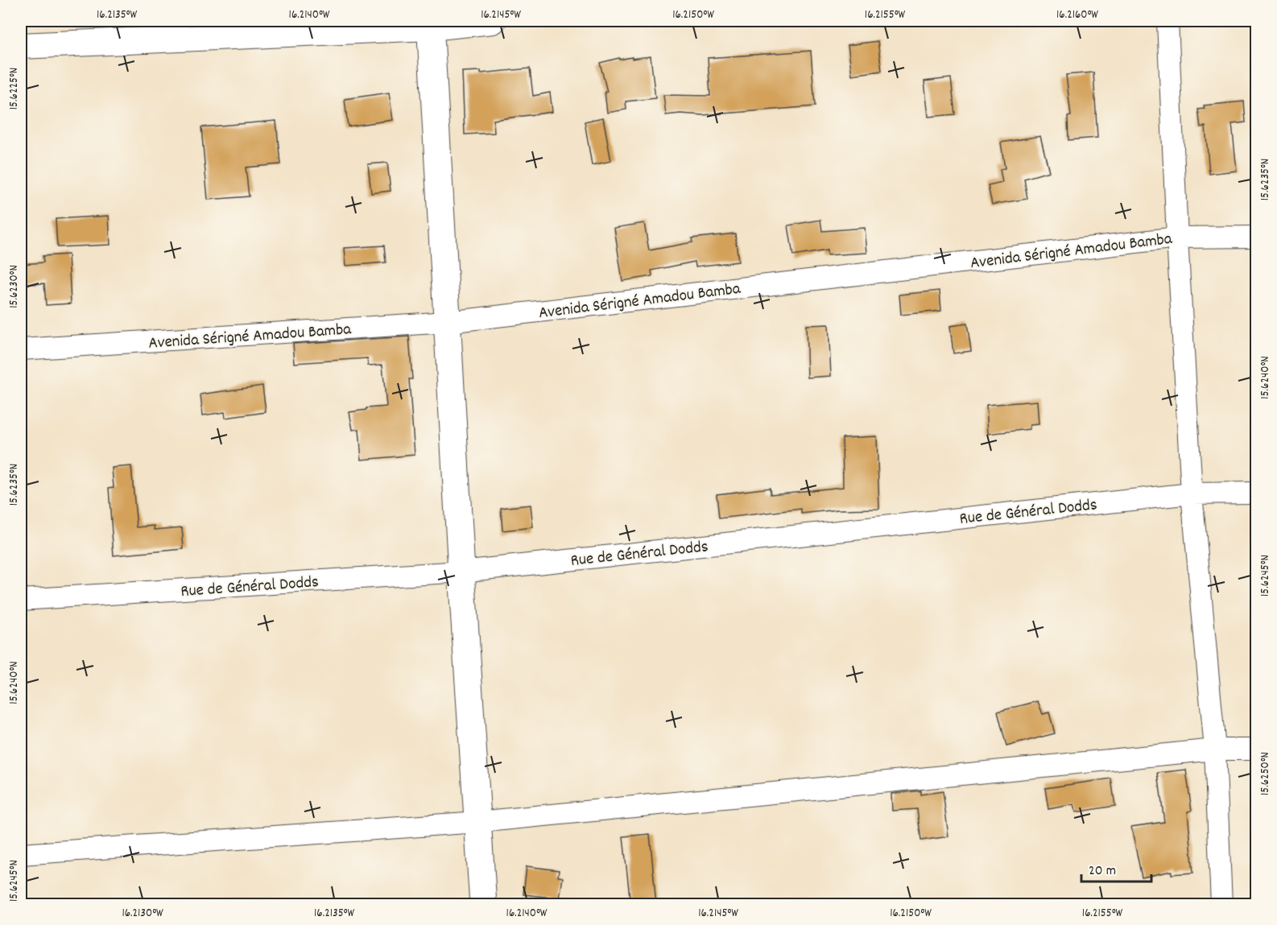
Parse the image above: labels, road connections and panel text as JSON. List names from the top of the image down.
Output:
{
  "streets": {
    "street": ["Avenida Sérigné Amadou Bamba", "Rue de Général Dodds"]
  },
  "scale_bar": "20 m",
  "coordinates": [
    "16.2135°W",
    "16.2140°W",
    "16.2145°W",
    "16.2150°W",
    "16.2155°W",
    "16.2160°W",
    "15.6225°N",
    "15.6235°N",
    "15.6230°N",
    "15.6240°N",
    "15.6245°N",
    "15.6250°N",
    "16.2130°W"
  ]
}
